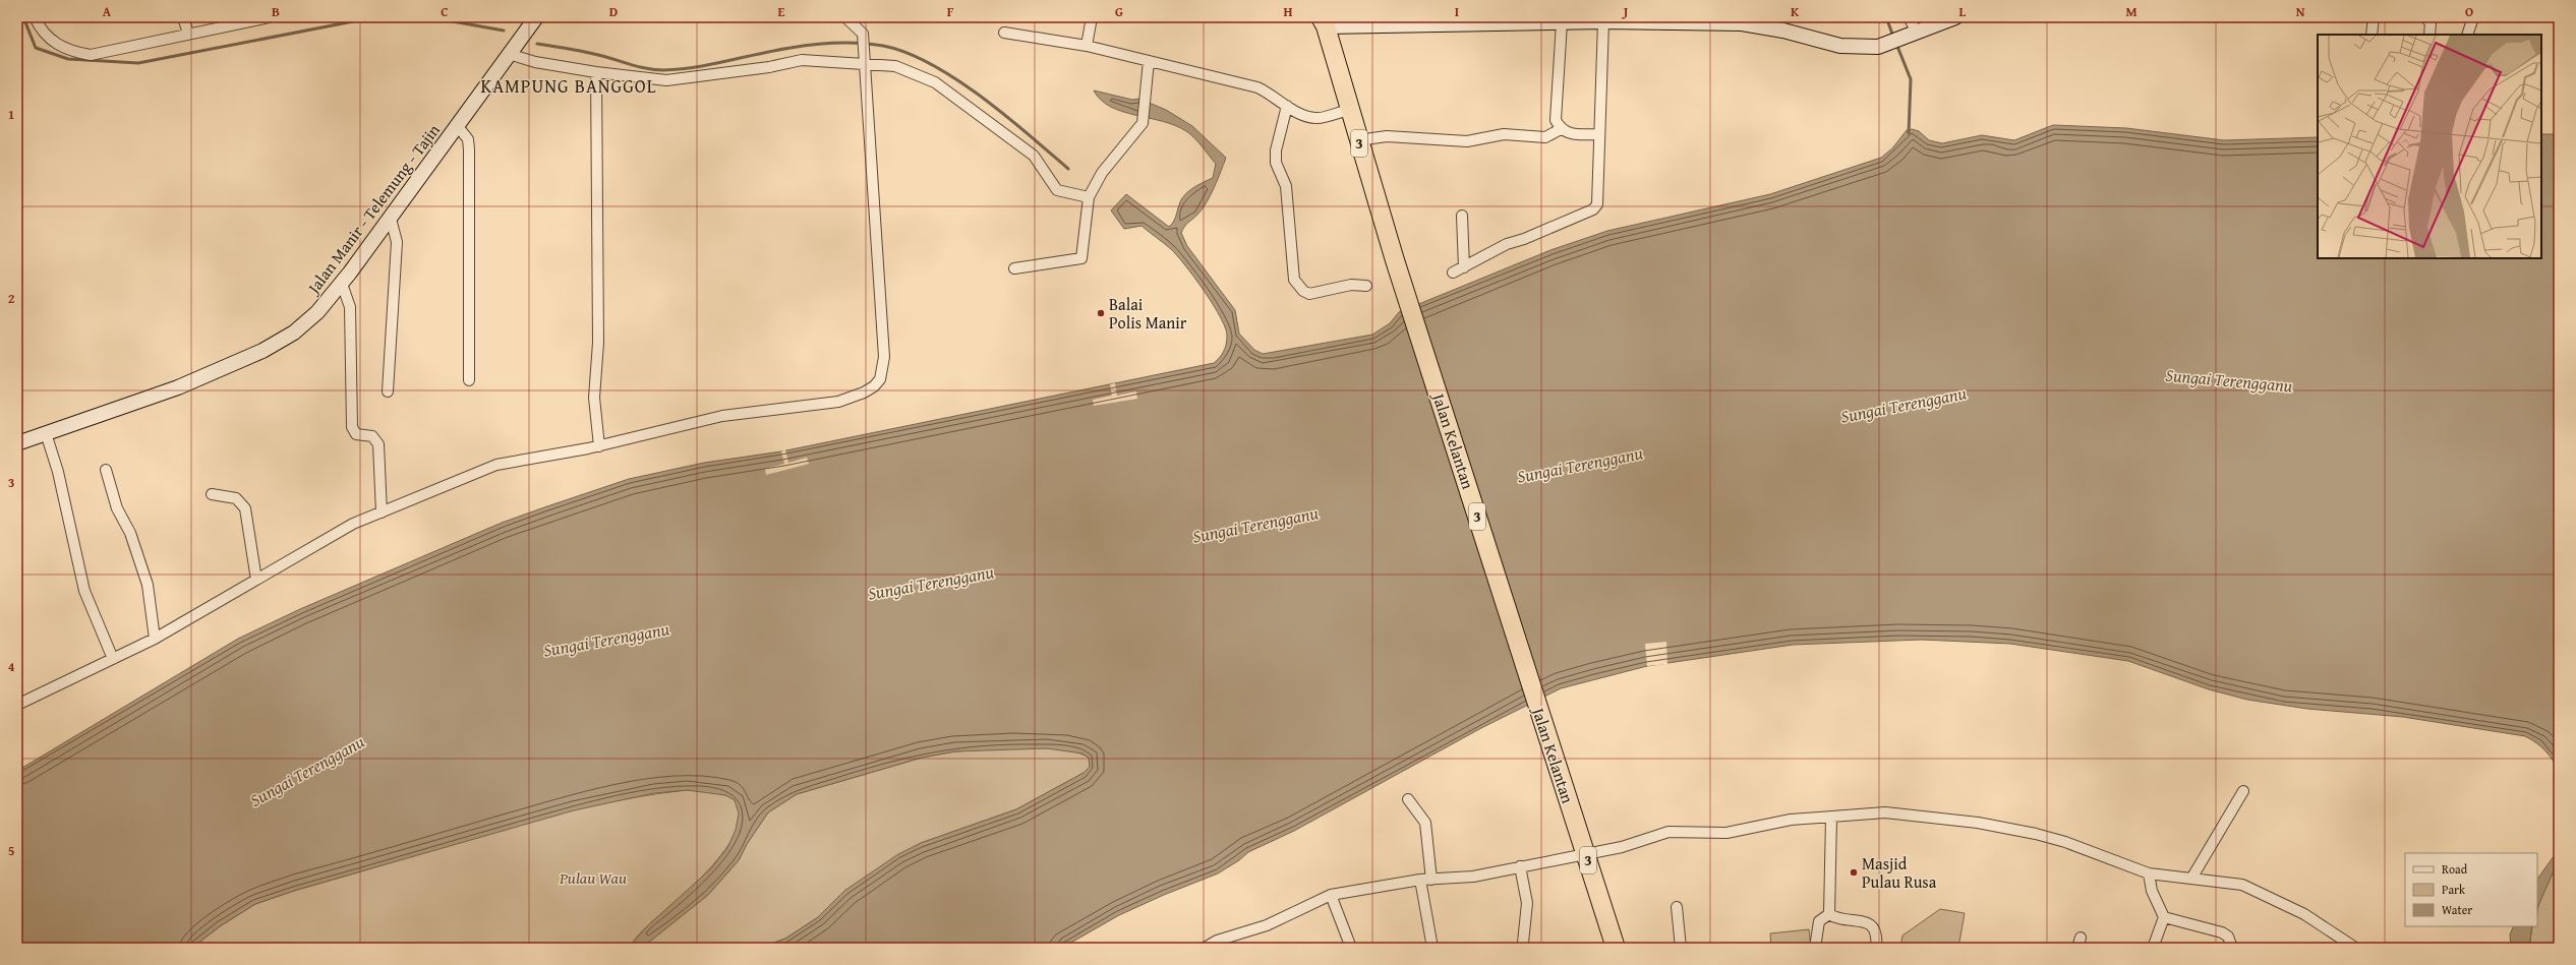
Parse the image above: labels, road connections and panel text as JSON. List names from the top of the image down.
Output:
{
  "streets": {
    "highway": ["3", "Jalan Kelantan"],
    "main road": ["Jalan Manir - Telemung - Tajin"]
  },
  "districts": ["KAMPUNG BANGGOL"],
  "water": ["Sungai Terengganu"],
  "parks": ["Pulau Wau"],
  "places": ["Balai Polis Manir", "Masjid Pulau Rusa"],
  "legend": ["Road", "Park", "Water"],
  "grid": {
    "columns": [
      "A",
      "B",
      "C",
      "D",
      "E",
      "F",
      "G",
      "H",
      "I",
      "J",
      "K",
      "L",
      "M",
      "N",
      "O"
    ],
    "rows": [
      "1",
      "2",
      "3",
      "4",
      "5"
    ]
  }
}
